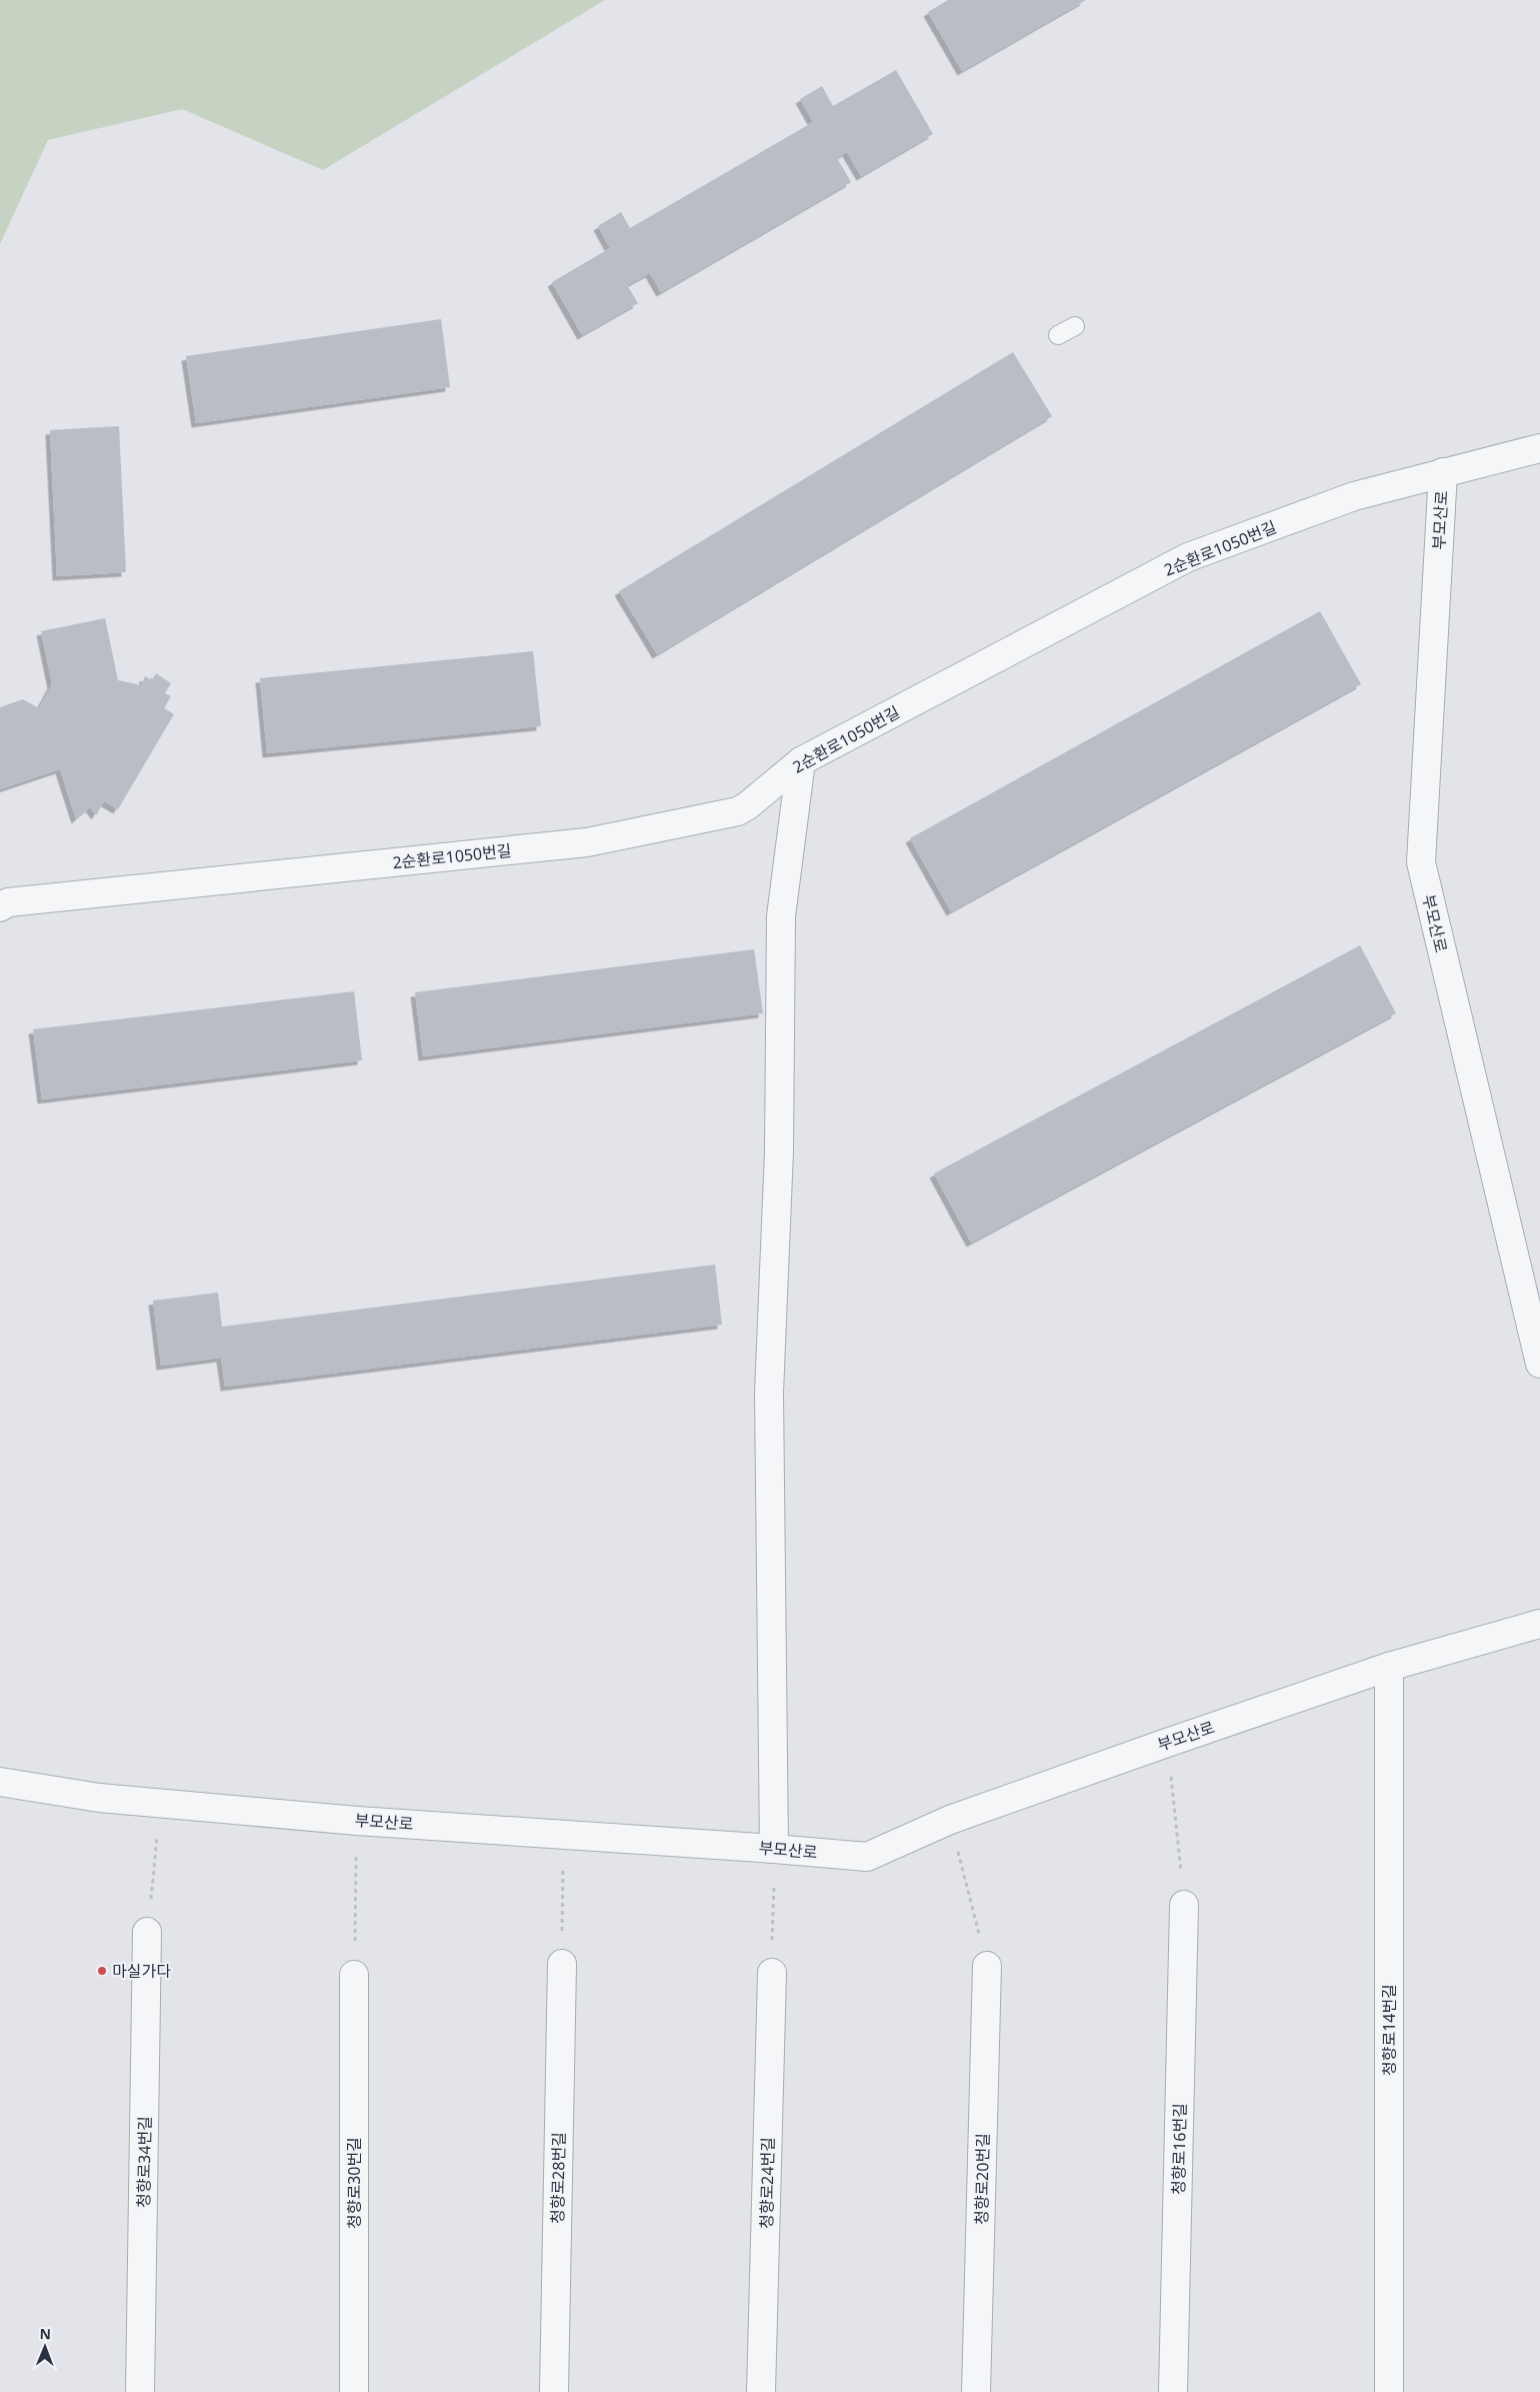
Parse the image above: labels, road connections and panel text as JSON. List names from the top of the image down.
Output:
{
  "streets": {
    "street": [
      "부모산로",
      "2순환로1050번길",
      "청향로14번길",
      "청향로16번길",
      "청향로34번길",
      "청향로28번길",
      "청향로20번길",
      "청향로30번길",
      "청향로24번길"
    ]
  },
  "crossings": [
    ["부모산로", "2순환로1050번길"],
    ["부모산로", "청향로14번길"]
  ],
  "places": ["마실가다"],
  "north": "top"
}
